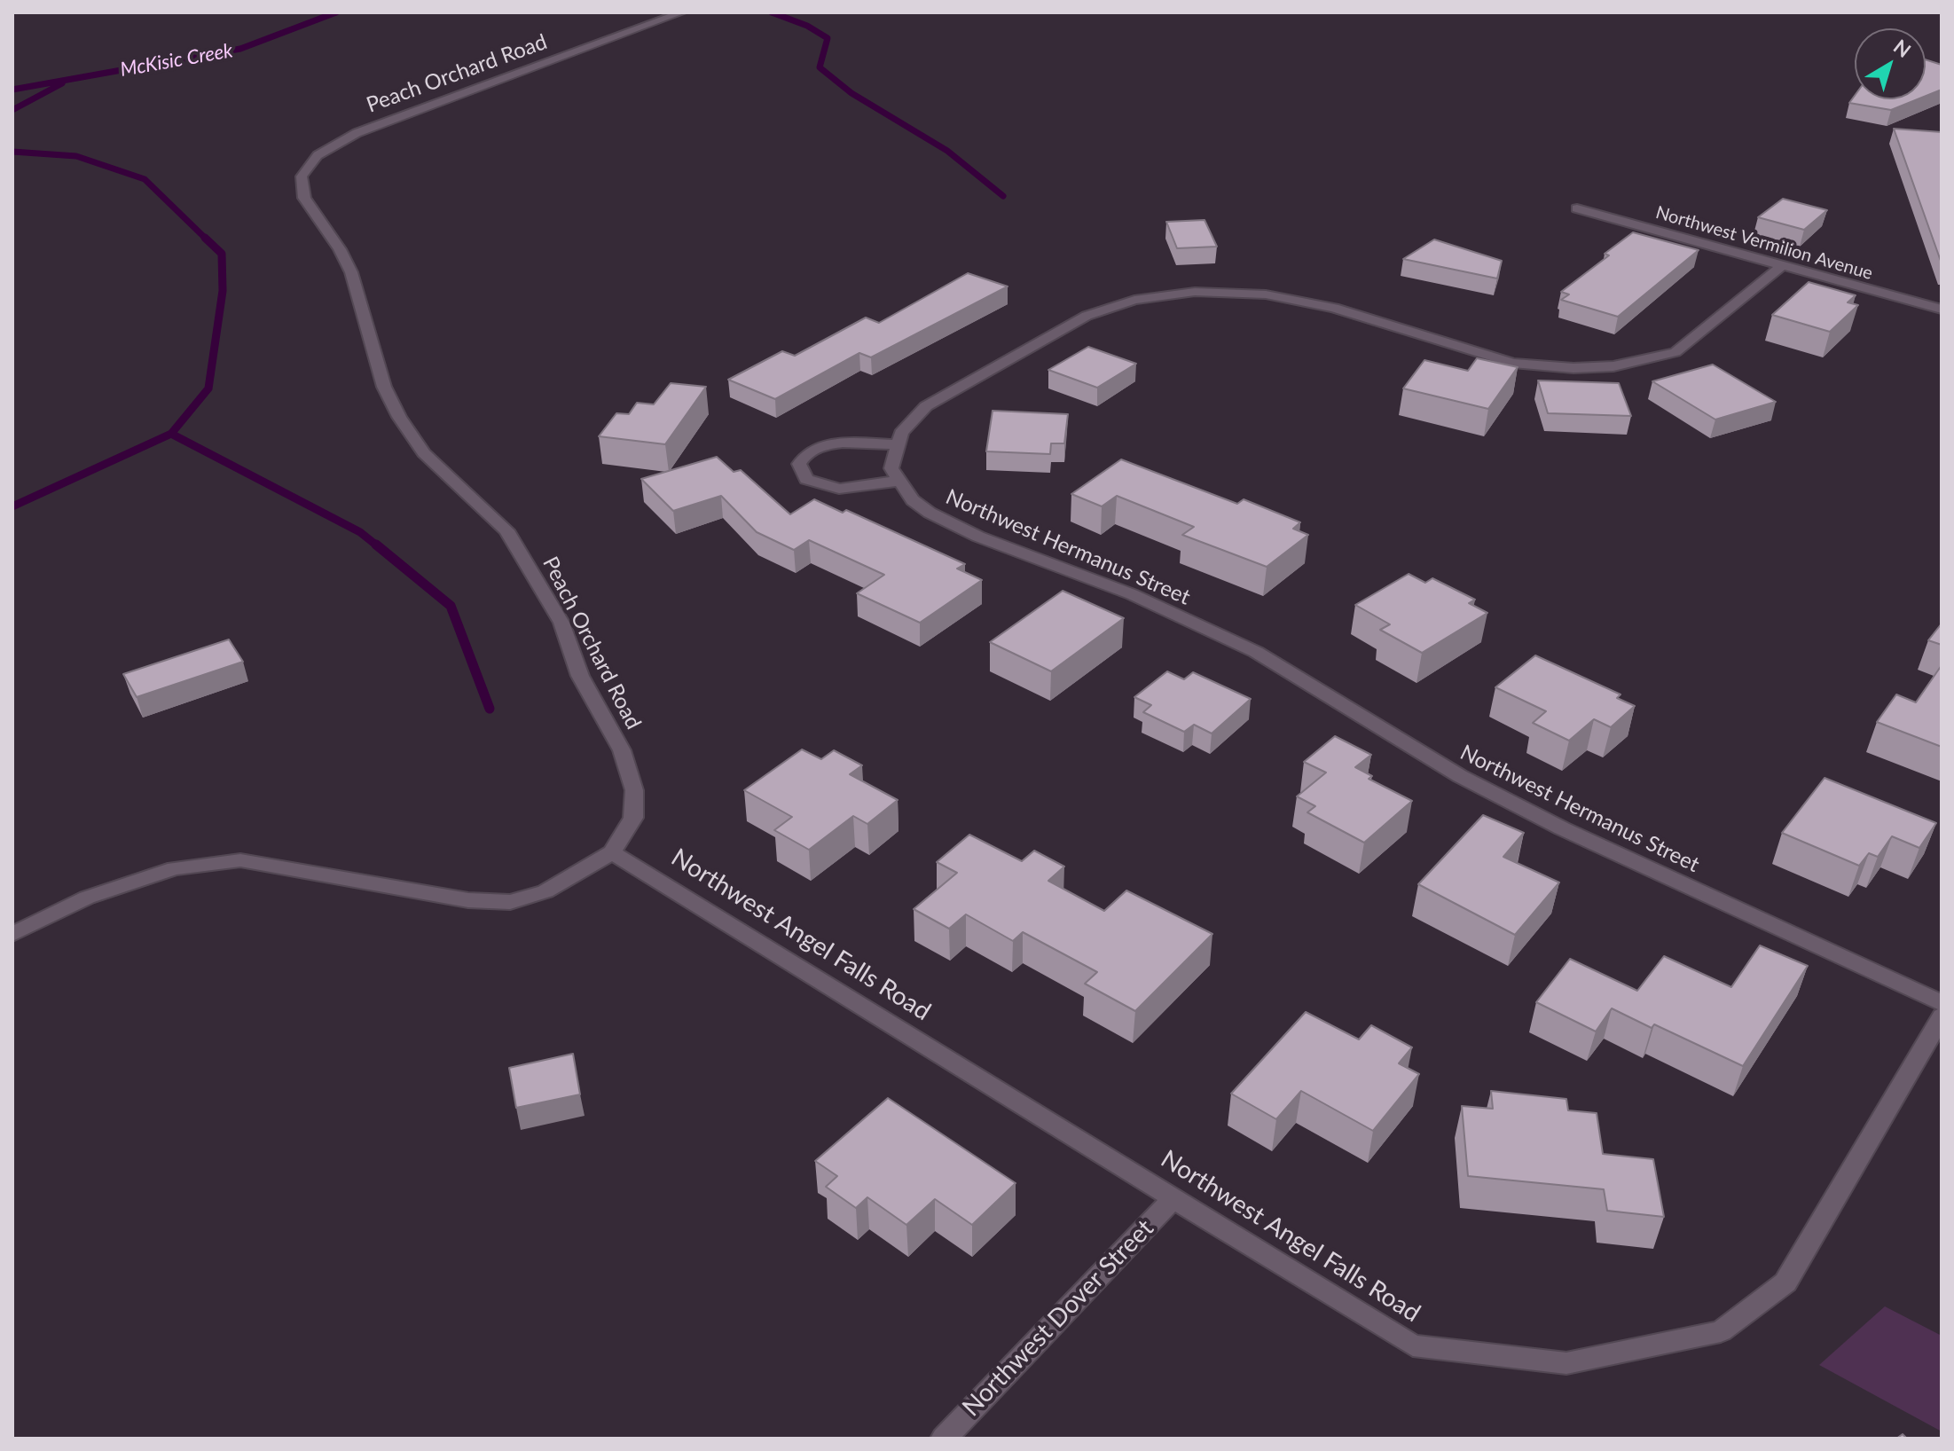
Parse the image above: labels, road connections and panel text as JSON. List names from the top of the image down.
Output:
{
  "streets": {
    "street": [
      "Peach Orchard Road",
      "Northwest Vermilion Avenue",
      "Northwest Hermanus Street",
      "Northwest Angel Falls Road",
      "Northwest Dover Street"
    ]
  },
  "crossings": [
    ["Peach Orchard Road", "Northwest Angel Falls Road"],
    ["Northwest Angel Falls Road", "Northwest Dover Street"]
  ],
  "water": ["McKisic Creek"],
  "north": "top right"
}
